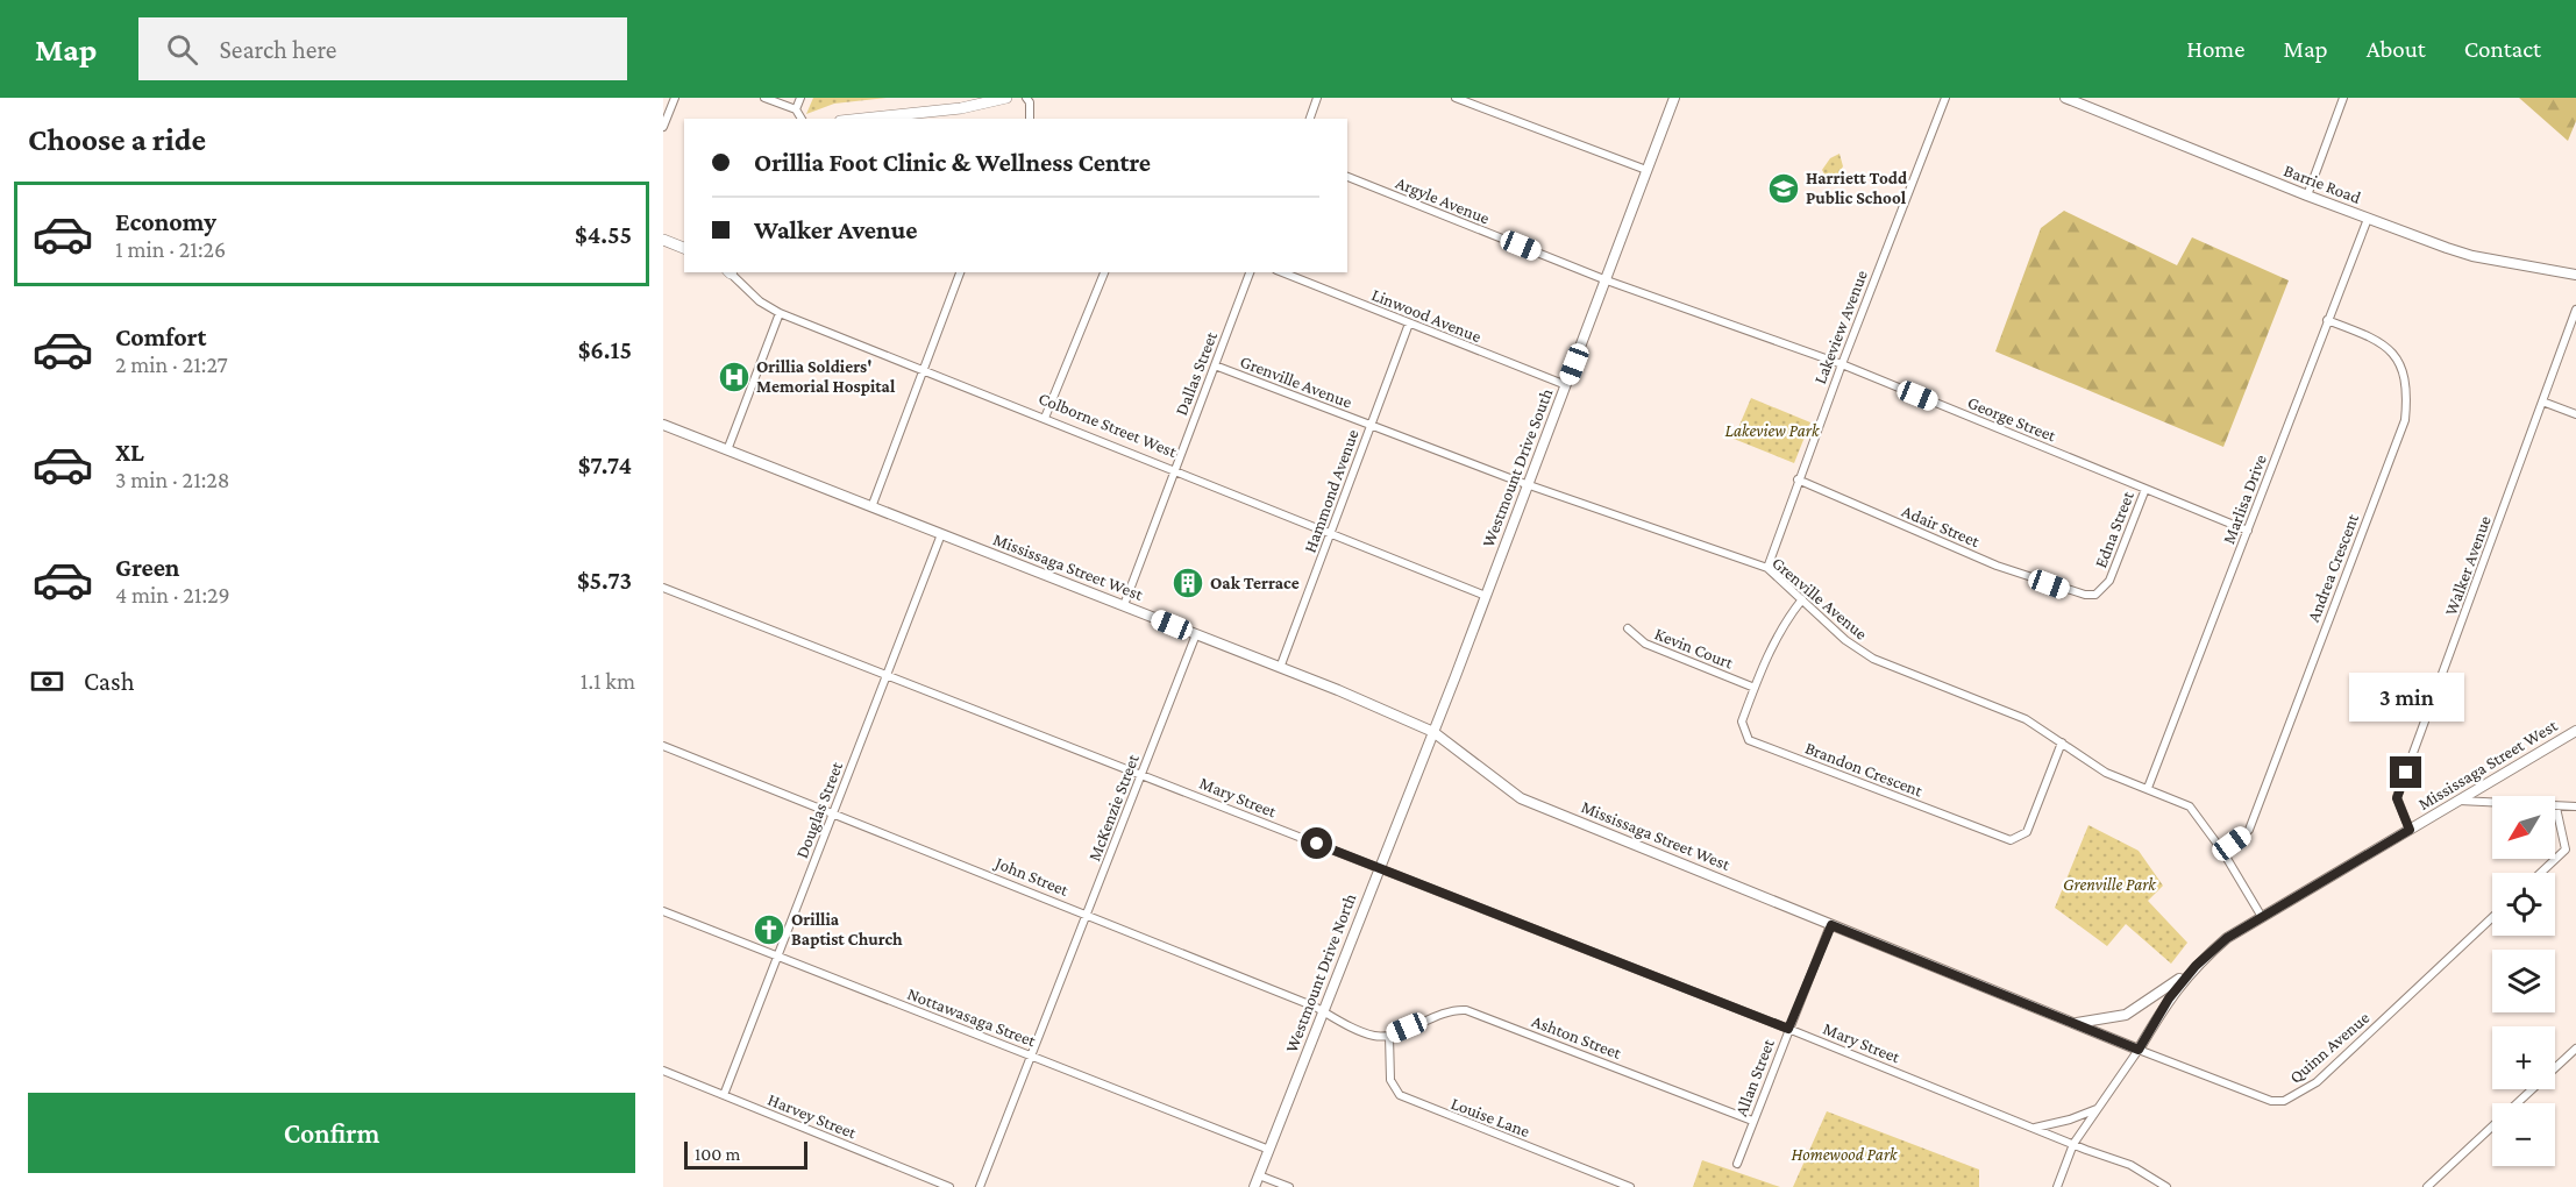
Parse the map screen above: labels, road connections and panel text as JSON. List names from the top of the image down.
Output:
{
  "streets": {
    "street": [
      "Barrie Road",
      "Argyle Avenue",
      "Linwood Avenue",
      "Lakeview Avenue",
      "Dallas Street",
      "Grenville Avenue",
      "George Street",
      "Colborne Street West",
      "Westmount Drive South",
      "Hammond Avenue",
      "Marlisa Drive",
      "Adair Street",
      "Edna Street",
      "Walker Avenue",
      "Mississaga Street West",
      "Andrea Crescent",
      "Kevin Court",
      "Brandon Crescent",
      "Mary Street",
      "McKenzie Street",
      "Douglas Street",
      "John Street",
      "Westmount Drive North",
      "Nottawasaga Street",
      "Ashton Street",
      "Quinn Avenue",
      "Allan Street",
      "Harvey Street",
      "Louise Lane"
    ]
  },
  "crossings": [
    ["Barrie Road", "Marlisa Drive"],
    ["Argyle Avenue", "George Street"],
    ["Argyle Avenue", "Westmount Drive South"],
    ["Linwood Avenue", "Westmount Drive South"],
    ["Linwood Avenue", "Hammond Avenue"],
    ["Lakeview Avenue", "Grenville Avenue"],
    ["Lakeview Avenue", "George Street"],
    ["Lakeview Avenue", "Adair Street"],
    ["Dallas Street", "Grenville Avenue"],
    ["Dallas Street", "Colborne Street West"],
    ["Dallas Street", "Mississaga Street West"],
    ["Grenville Avenue", "Westmount Drive South"],
    ["Grenville Avenue", "Hammond Avenue"],
    ["Grenville Avenue", "Marlisa Drive"],
    ["Grenville Avenue", "Mississaga Street West"],
    ["Grenville Avenue", "Andrea Crescent"],
    ["Grenville Avenue", "Brandon Crescent"],
    ["George Street", "Westmount Drive South"],
    ["George Street", "Marlisa Drive"],
    ["George Street", "Edna Street"],
    ["Colborne Street West", "Westmount Drive South"],
    ["Colborne Street West", "Hammond Avenue"],
    ["Westmount Drive South", "Mississaga Street West"],
    ["Westmount Drive South", "Westmount Drive North"],
    ["Hammond Avenue", "Mississaga Street West"],
    ["Marlisa Drive", "Andrea Crescent"],
    ["Adair Street", "Edna Street"],
    ["Walker Avenue", "Mississaga Street West"],
    ["Mississaga Street West", "McKenzie Street"],
    ["Mississaga Street West", "Douglas Street"],
    ["Mississaga Street West", "Westmount Drive North"],
    ["Mississaga Street West", "Quinn Avenue"],
    ["Mississaga Street West", "Allan Street"],
    ["Kevin Court", "Brandon Crescent"],
    ["Mary Street", "McKenzie Street"],
    ["Mary Street", "Douglas Street"],
    ["Mary Street", "Westmount Drive North"],
    ["Mary Street", "Allan Street"],
    ["McKenzie Street", "John Street"],
    ["McKenzie Street", "Nottawasaga Street"],
    ["Douglas Street", "John Street"],
    ["Douglas Street", "Nottawasaga Street"],
    ["Douglas Street", "Harvey Street"],
    ["John Street", "Westmount Drive North"],
    ["John Street", "Ashton Street"],
    ["John Street", "Louise Lane"],
    ["Westmount Drive North", "Nottawasaga Street"],
    ["Ashton Street", "Allan Street"],
    ["Ashton Street", "Louise Lane"]
  ],
  "parks": ["Lakeview Park", "Grenville Park", "Homewood Park"],
  "places": {
    "school or university": ["Harriett Todd Public School"],
    "hospital": ["Orillia Soldiers' Memorial Hospital"],
    "building": ["Oak Terrace"],
    "church": ["Orillia Baptist Church"]
  },
  "scale_bar": "100 m",
  "north": "bottom left",
  "page": {
    "header": "Map",
    "search": "Search here",
    "nav": [
      "Home",
      "Map",
      "About",
      "Contact"
    ],
    "heading": "Choose a ride",
    "banner": ["Orillia Foot Clinic & Wellness Centre", "Walker Avenue"],
    "list": [
      {
        "name": "Economy",
        "note": "1 min · 21:26",
        "value": "$4.55"
      },
      {
        "name": "Comfort",
        "note": "2 min · 21:27",
        "value": "$6.15"
      },
      {
        "name": "XL",
        "note": "3 min · 21:28",
        "value": "$7.74"
      },
      {
        "name": "Green",
        "note": "4 min · 21:29",
        "value": "$5.73"
      }
    ],
    "pay": ["Cash", "1.1 km"],
    "bubble": "3 min",
    "map_buttons": ["+", "−"],
    "buttons": "Confirm",
    "scale": "100 m"
  }
}
